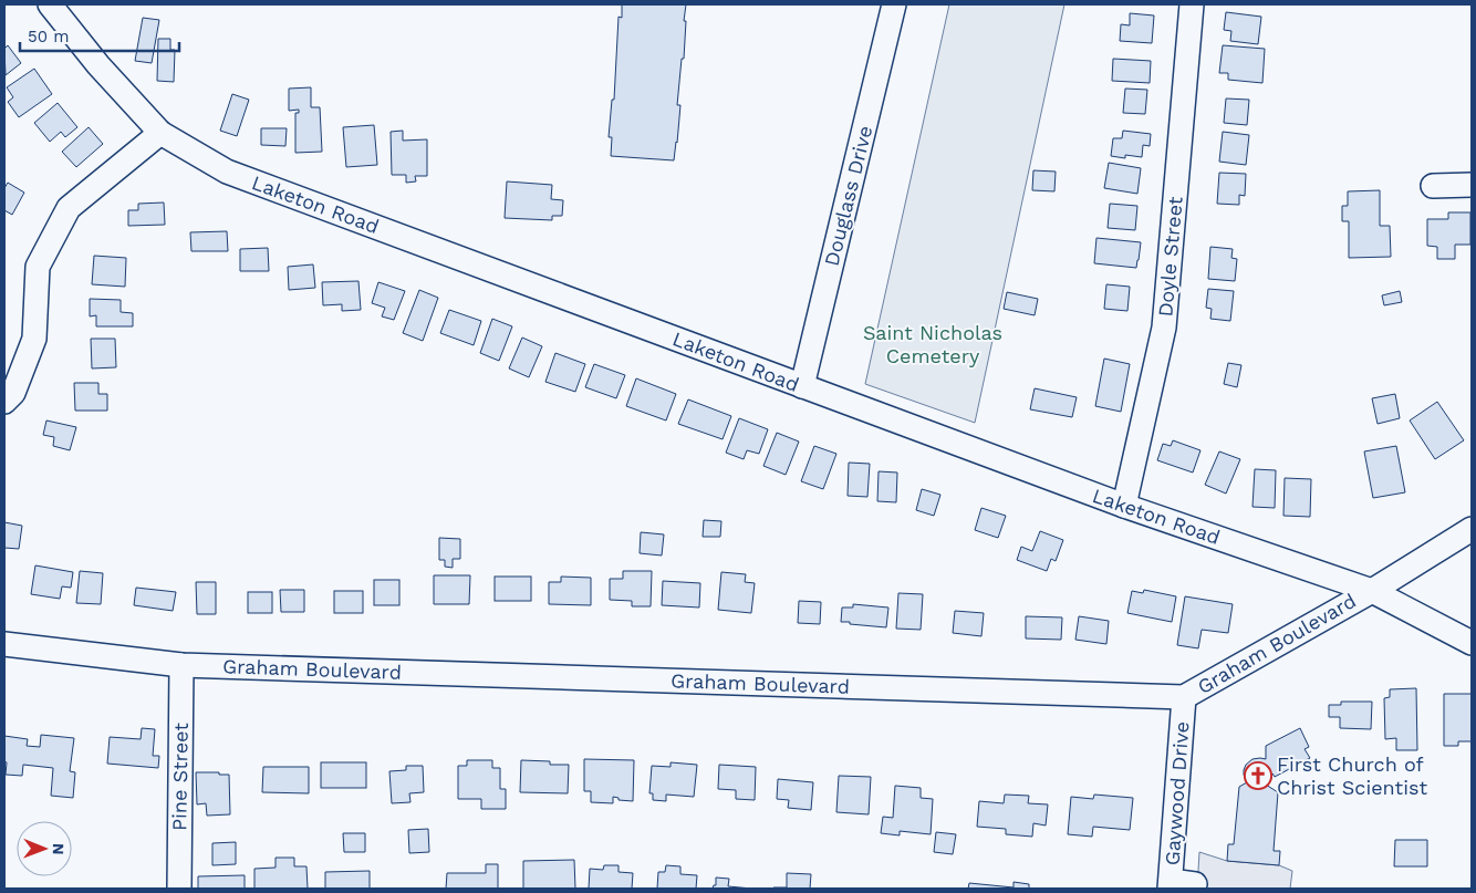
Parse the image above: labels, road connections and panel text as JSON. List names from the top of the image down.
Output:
{
  "streets": {
    "street": [
      "Douglass Drive",
      "Laketon Road",
      "Doyle Street",
      "Graham Boulevard",
      "Pine Street",
      "Gaywood Drive"
    ]
  },
  "crossings": [
    ["Douglass Drive", "Laketon Road"],
    ["Laketon Road", "Doyle Street"],
    ["Laketon Road", "Graham Boulevard"],
    ["Graham Boulevard", "Pine Street"],
    ["Graham Boulevard", "Gaywood Drive"]
  ],
  "parks": ["Saint Nicholas Cemetery"],
  "places": {
    "church": ["First Church of Christ Scientist"]
  },
  "scale_bar": "50 m",
  "north": "right"
}
